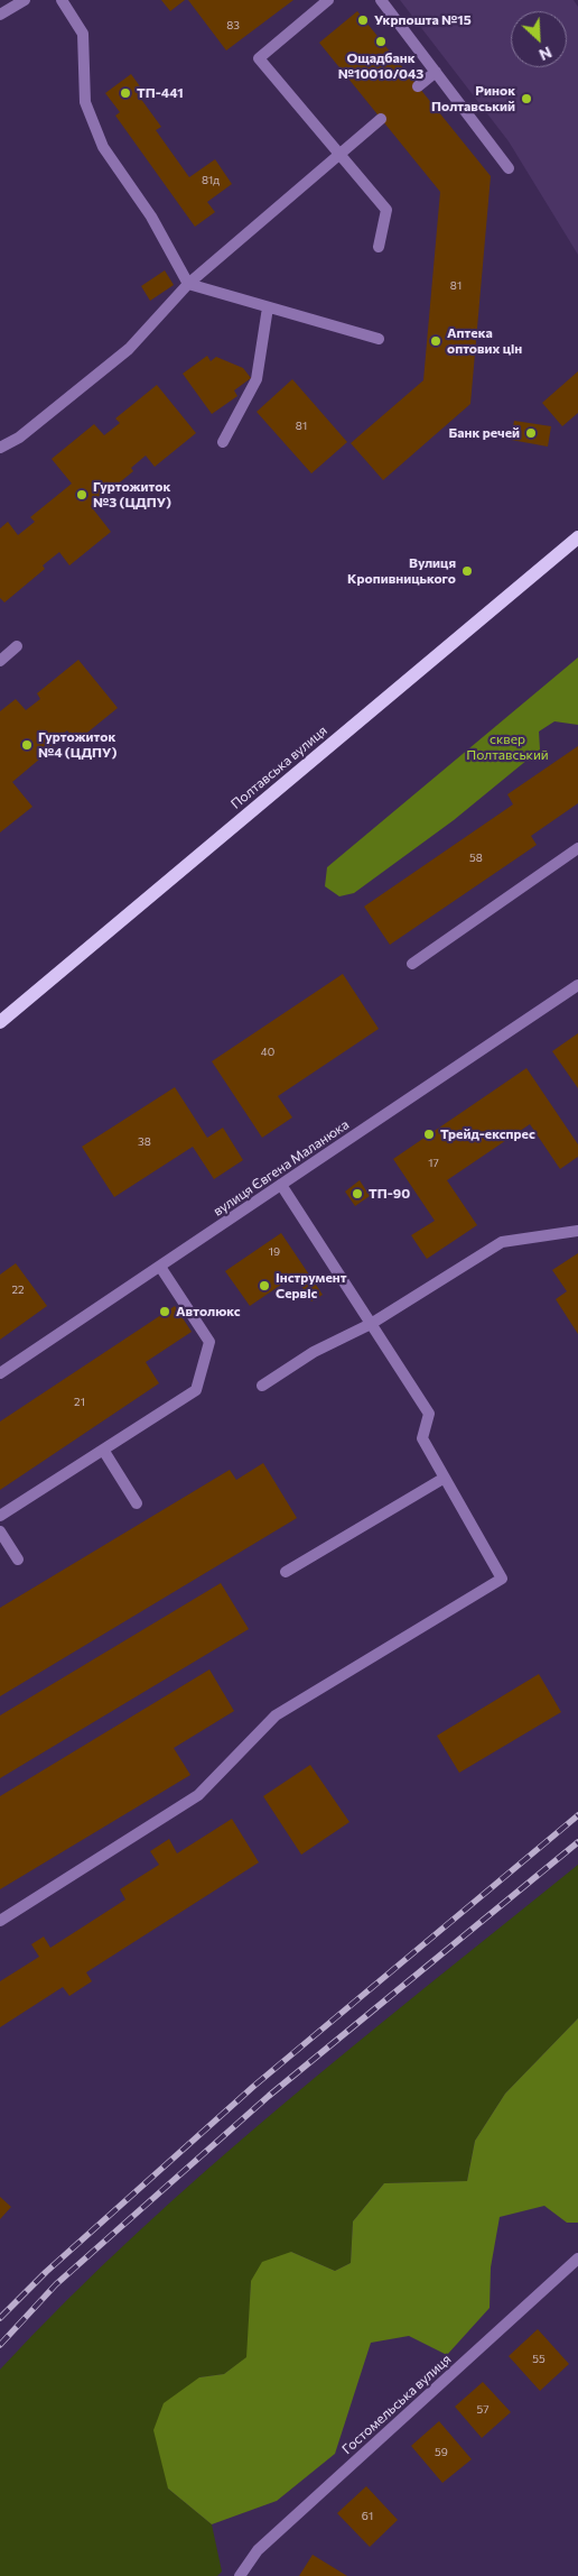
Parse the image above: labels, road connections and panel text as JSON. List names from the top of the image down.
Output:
{
  "streets": {
    "main road": ["Полтавська вулиця"],
    "street": ["вулиця Євгена Маланюка", "Гостомельська вулиця"]
  },
  "parks": ["сквер Полтавський"],
  "places": [
    "Укрпошта №15",
    "Ощадбанк №10010/043",
    "ТП-441",
    "Ринок Полтавський",
    "Аптека оптових цін",
    "Банк речей",
    "Гуртожиток №3 (ЦДПУ)",
    "Вулиця Кропивницького",
    "Гуртожиток №4 (ЦДПУ)",
    "Трейд-експрес",
    "ТП-90",
    "Інструмент Сервіс",
    "Автолюкс"
  ],
  "house_numbers": [
    "83",
    "81д",
    "81",
    "81",
    "58",
    "40",
    "38",
    "17",
    "19",
    "22",
    "21",
    "55",
    "57",
    "59",
    "61"
  ],
  "north": "bottom right"
}
